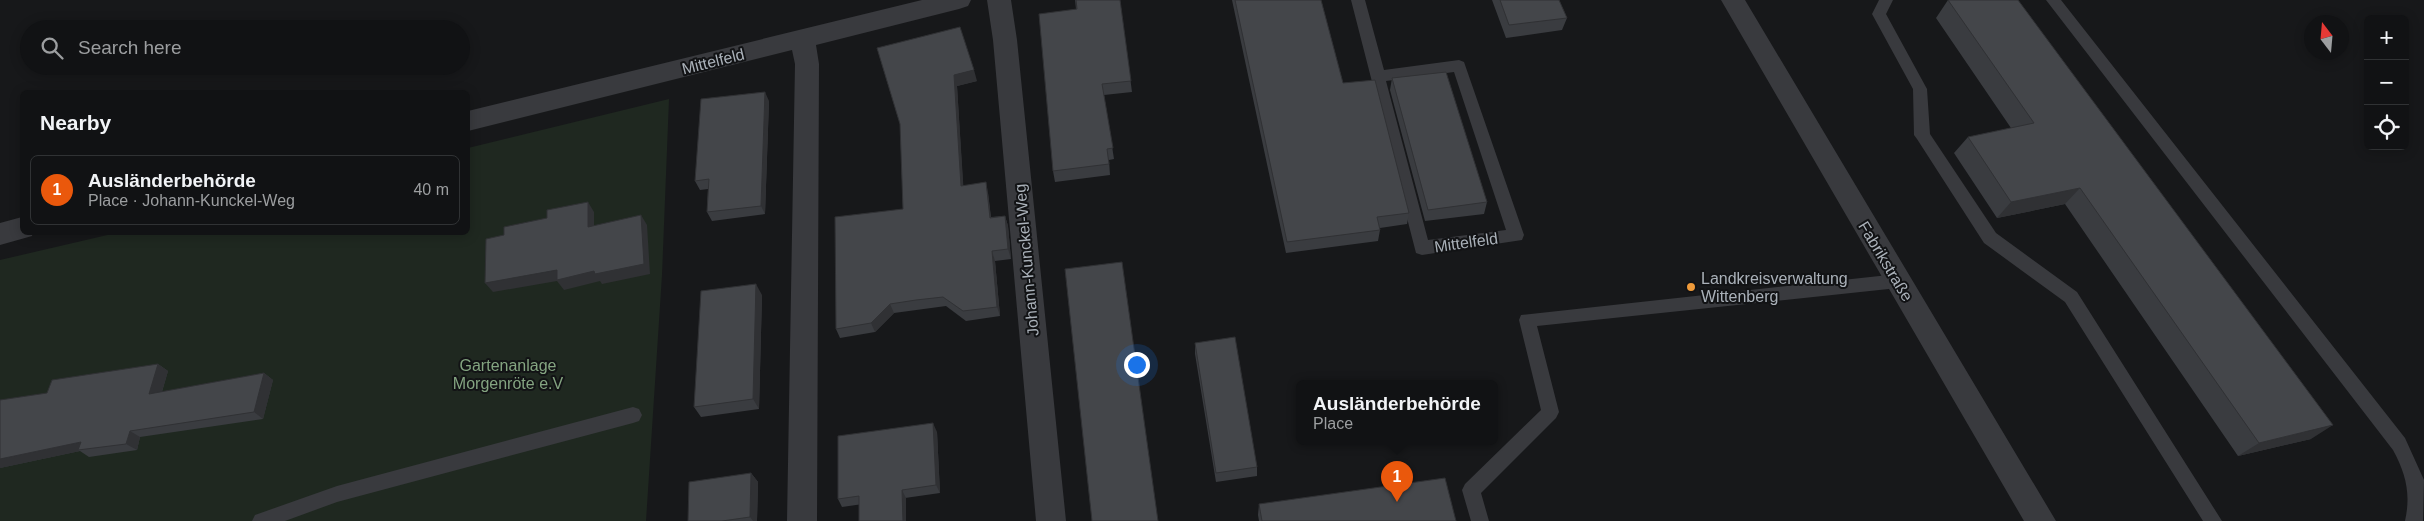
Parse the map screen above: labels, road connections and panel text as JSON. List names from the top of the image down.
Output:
{
  "streets": {
    "street": ["Mittelfeld", "Johann-Kunckel-Weg", "Fabrikstraße"]
  },
  "parks": ["Gartenanlage Morgenröte e.V"],
  "places": ["Landkreisverwaltung Wittenberg"],
  "north": "top",
  "page": {
    "map_buttons": ["+", "−"],
    "search": "Search here",
    "heading": "Nearby",
    "list": [
      {
        "mark": "1",
        "name": "Ausländerbehörde",
        "note": "Place · Johann-Kunckel-Weg",
        "value": "40 m"
      }
    ],
    "popup": ["Ausländerbehörde", "Place"],
    "pins": "1"
  }
}
